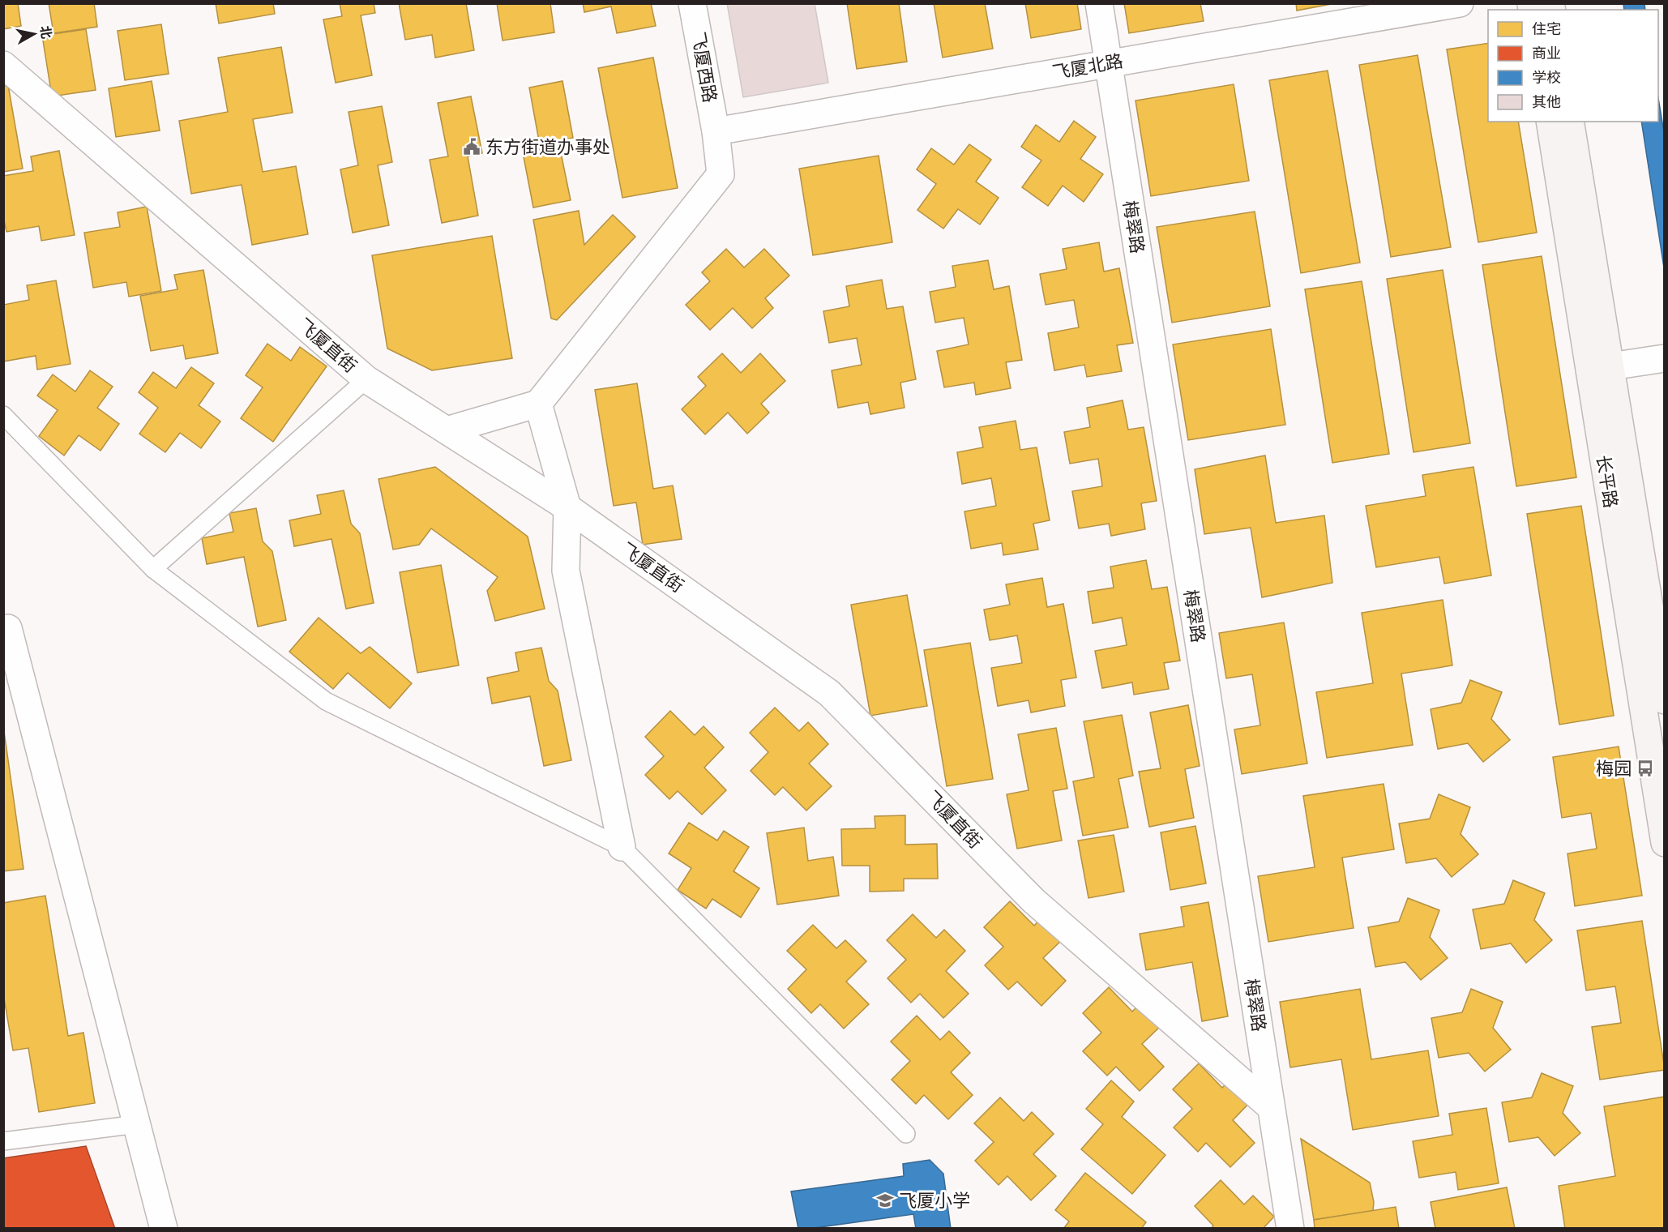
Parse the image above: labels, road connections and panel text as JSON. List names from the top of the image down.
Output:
{
  "streets": {
    "street": [
      "飞厦北路",
      "飞厦西路",
      "梅翠路",
      "飞厦直街",
      "长平路"
    ]
  },
  "crossings": [
    ["飞厦北路", "飞厦西路"],
    ["飞厦北路", "梅翠路"],
    ["梅翠路", "飞厦直街"]
  ],
  "places": {
    "public building": ["东方街道办事处"],
    "bus stop": ["梅园"],
    "school or university": ["飞厦小学"]
  },
  "legend": [
    "住宅",
    "商业",
    "学校",
    "其他"
  ],
  "north": "right"
}
